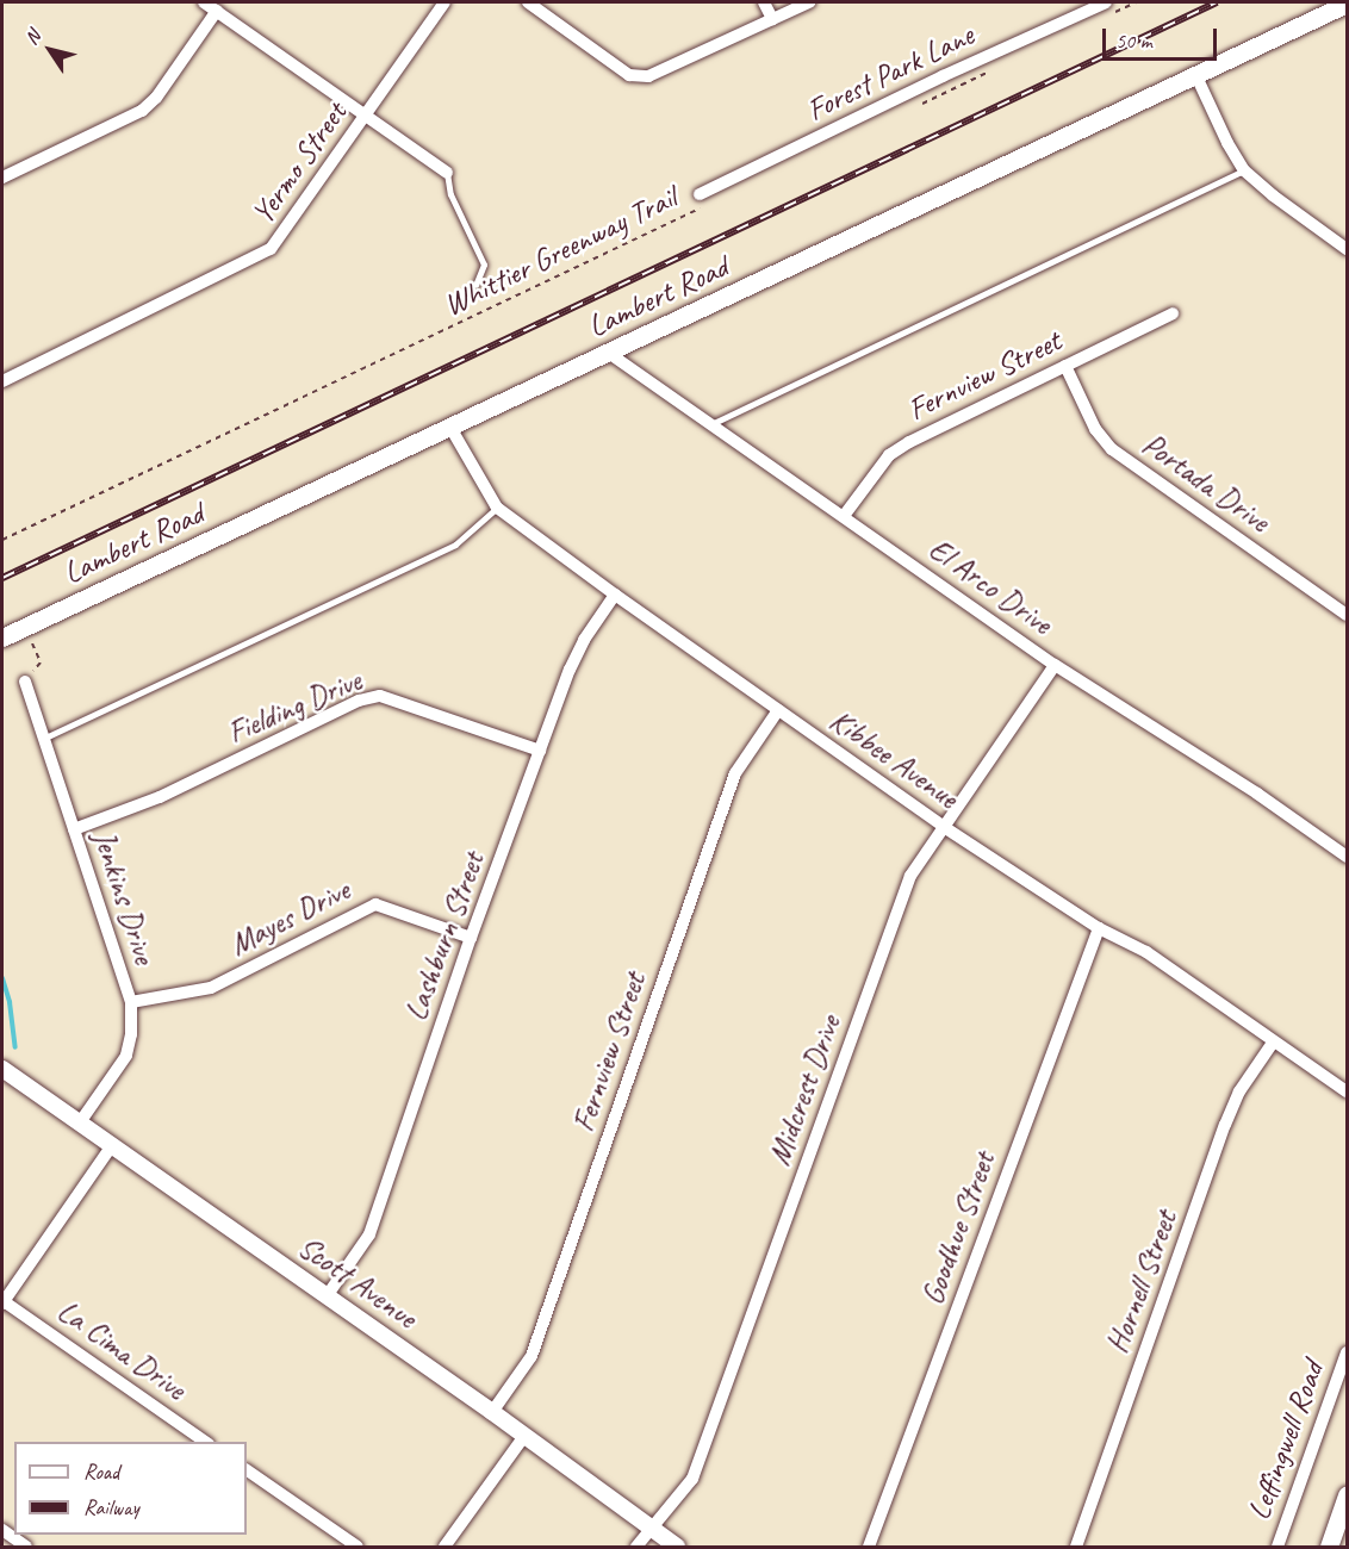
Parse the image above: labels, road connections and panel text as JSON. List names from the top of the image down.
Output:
{
  "streets": {
    "main road": ["Lambert Road"],
    "street": [
      "Forest Park Lane",
      "Yermo Street",
      "Fernview Street",
      "Portada Drive",
      "El Arco Drive",
      "Fielding Drive",
      "Kibbee Avenue",
      "Jenkins Drive",
      "Mayes Drive",
      "Lashburn Street",
      "Midcrest Drive",
      "Goodhue Street",
      "Scott Avenue",
      "Hornell Street",
      "La Cima Drive",
      "Leffingwell Road"
    ],
    "path": ["Whittier Greenway Trail"]
  },
  "crossings": [
    ["Forest Park Lane", "Whittier Greenway Trail"],
    ["Lambert Road", "El Arco Drive"],
    ["Lambert Road", "Kibbee Avenue"],
    ["Fernview Street", "Portada Drive"],
    ["Fernview Street", "El Arco Drive"],
    ["Fernview Street", "Kibbee Avenue"],
    ["Fernview Street", "Scott Avenue"],
    ["El Arco Drive", "Midcrest Drive"],
    ["Fielding Drive", "Jenkins Drive"],
    ["Fielding Drive", "Lashburn Street"],
    ["Kibbee Avenue", "Lashburn Street"],
    ["Kibbee Avenue", "Midcrest Drive"],
    ["Kibbee Avenue", "Goodhue Street"],
    ["Kibbee Avenue", "Hornell Street"],
    ["Jenkins Drive", "Mayes Drive"],
    ["Jenkins Drive", "Scott Avenue"],
    ["Mayes Drive", "Lashburn Street"],
    ["Lashburn Street", "Scott Avenue"],
    ["Midcrest Drive", "Scott Avenue"]
  ],
  "legend": ["Road", "Railway"],
  "scale_bar": "50 m",
  "north": "top left"
}
